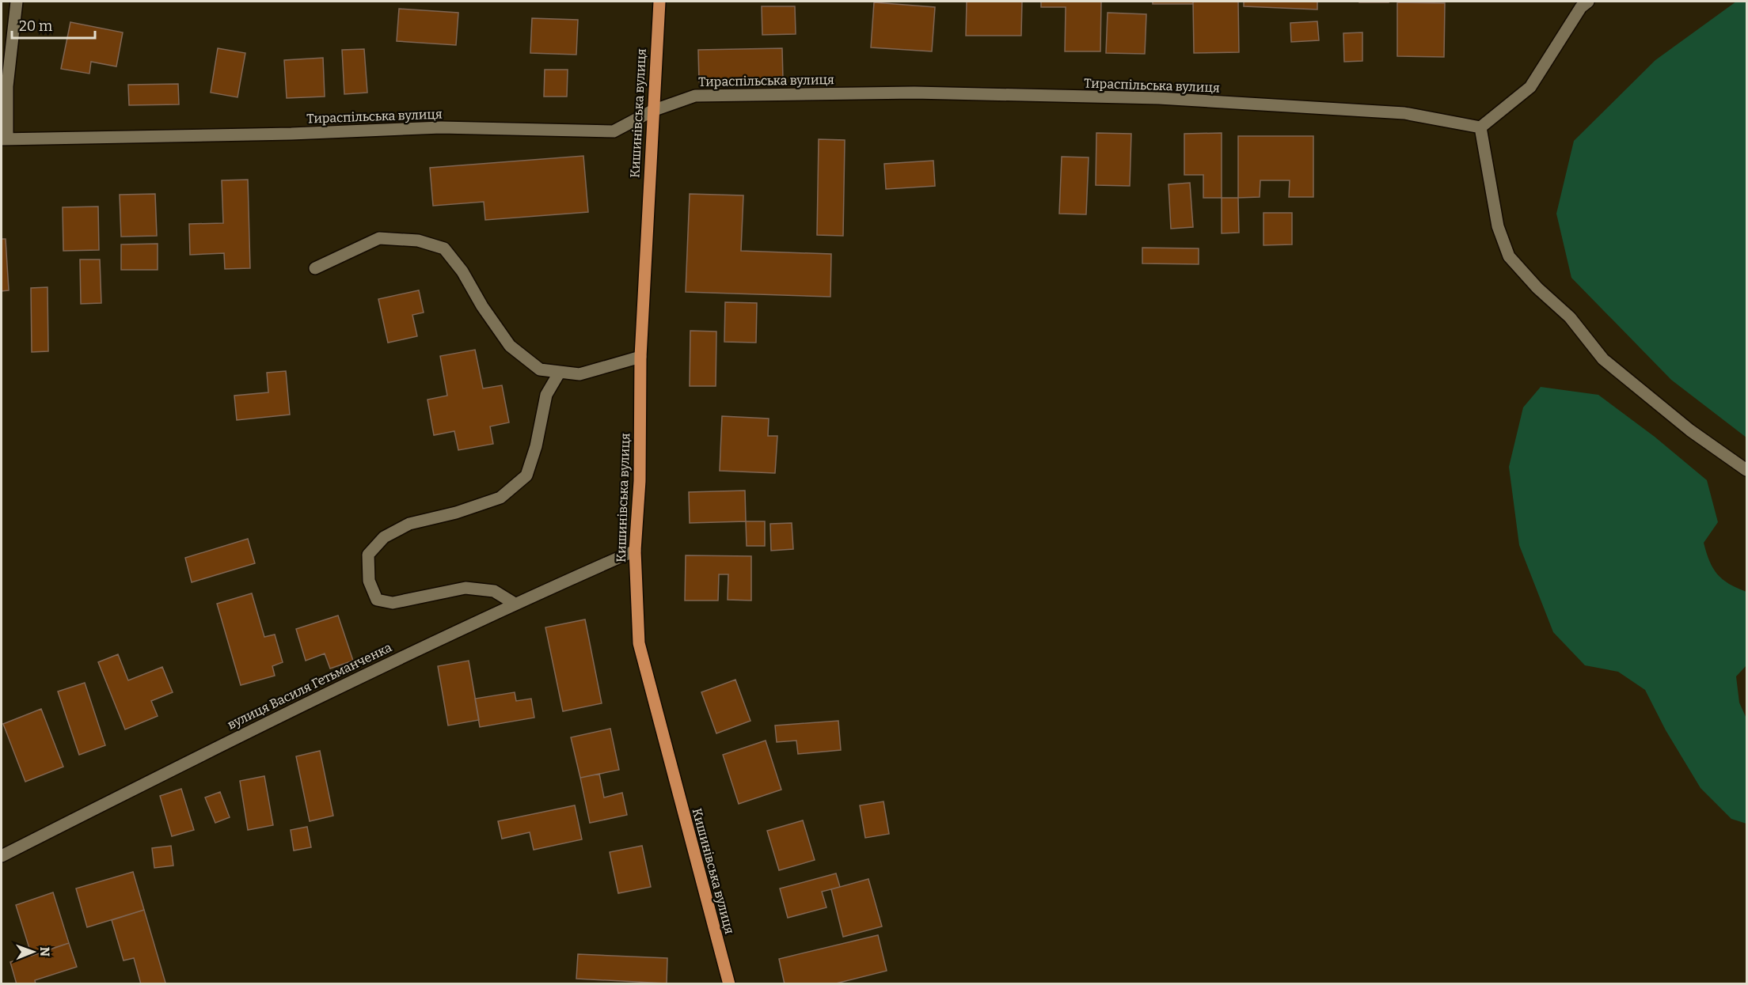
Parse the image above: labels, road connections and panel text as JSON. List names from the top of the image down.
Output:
{
  "streets": {
    "main road": ["Кишинівська вулиця"],
    "street": ["Тираспільська вулиця", "вулиця Василя Гетьманченка"]
  },
  "crossings": [
    ["Тираспільська вулиця", "Кишинівська вулиця"],
    ["Кишинівська вулиця", "вулиця Василя Гетьманченка"]
  ],
  "scale_bar": "20 m",
  "north": "right"
}
